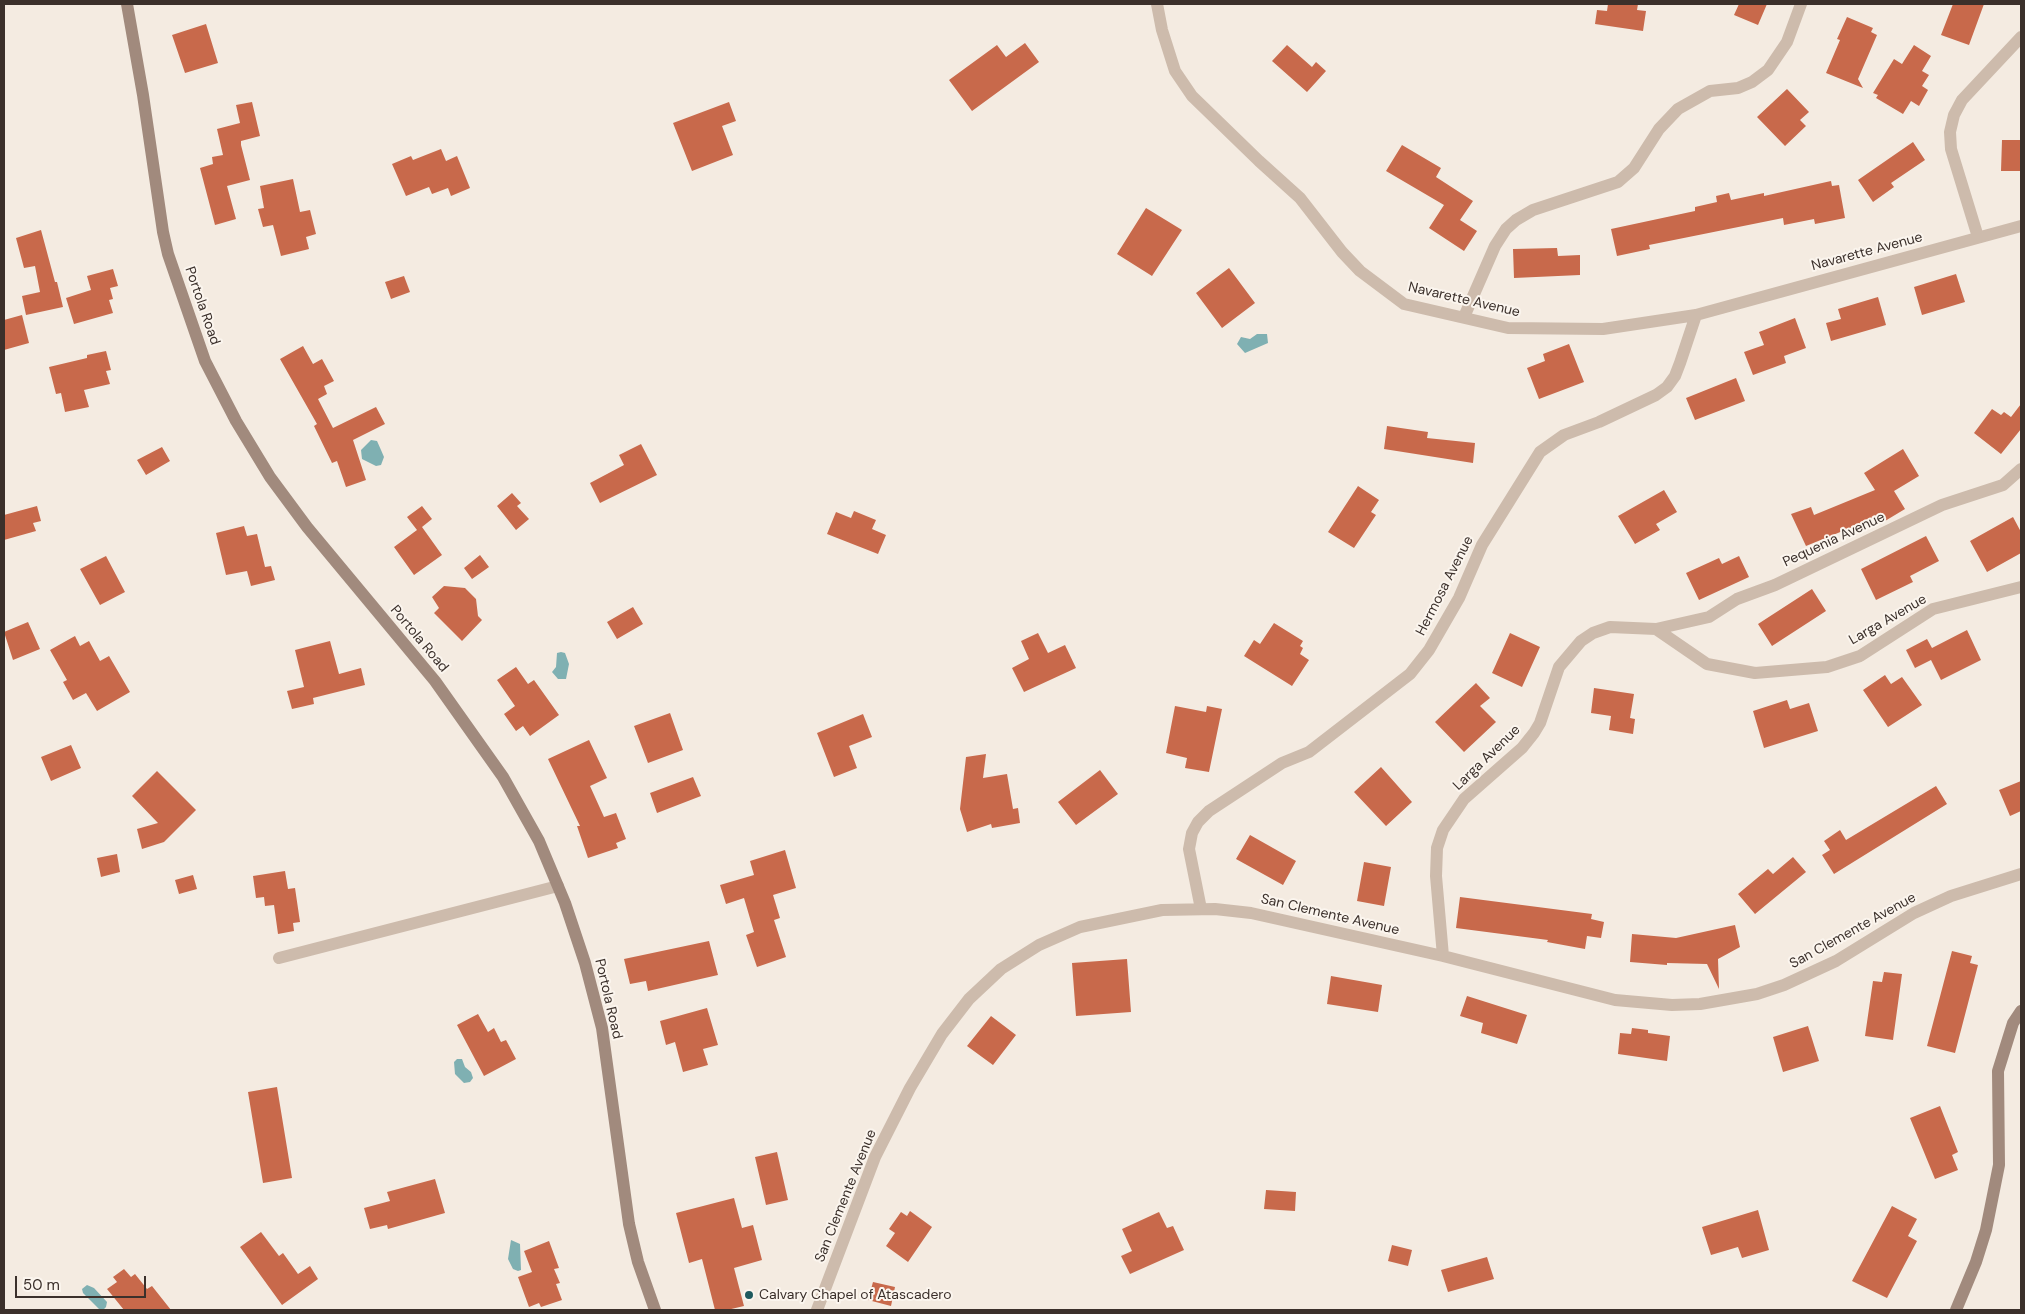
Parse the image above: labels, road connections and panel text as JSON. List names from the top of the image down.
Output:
{
  "streets": {
    "street": [
      "Navarette Avenue",
      "Portola Road",
      "Pequenia Avenue",
      "Hermosa Avenue",
      "Larga Avenue",
      "San Clemente Avenue"
    ]
  },
  "crossings": [
    ["Navarette Avenue", "Hermosa Avenue"],
    ["Pequenia Avenue", "Larga Avenue"],
    ["Hermosa Avenue", "San Clemente Avenue"],
    ["Larga Avenue", "San Clemente Avenue"]
  ],
  "places": ["Calvary Chapel of Atascadero"],
  "scale_bar": "50 m"
}
